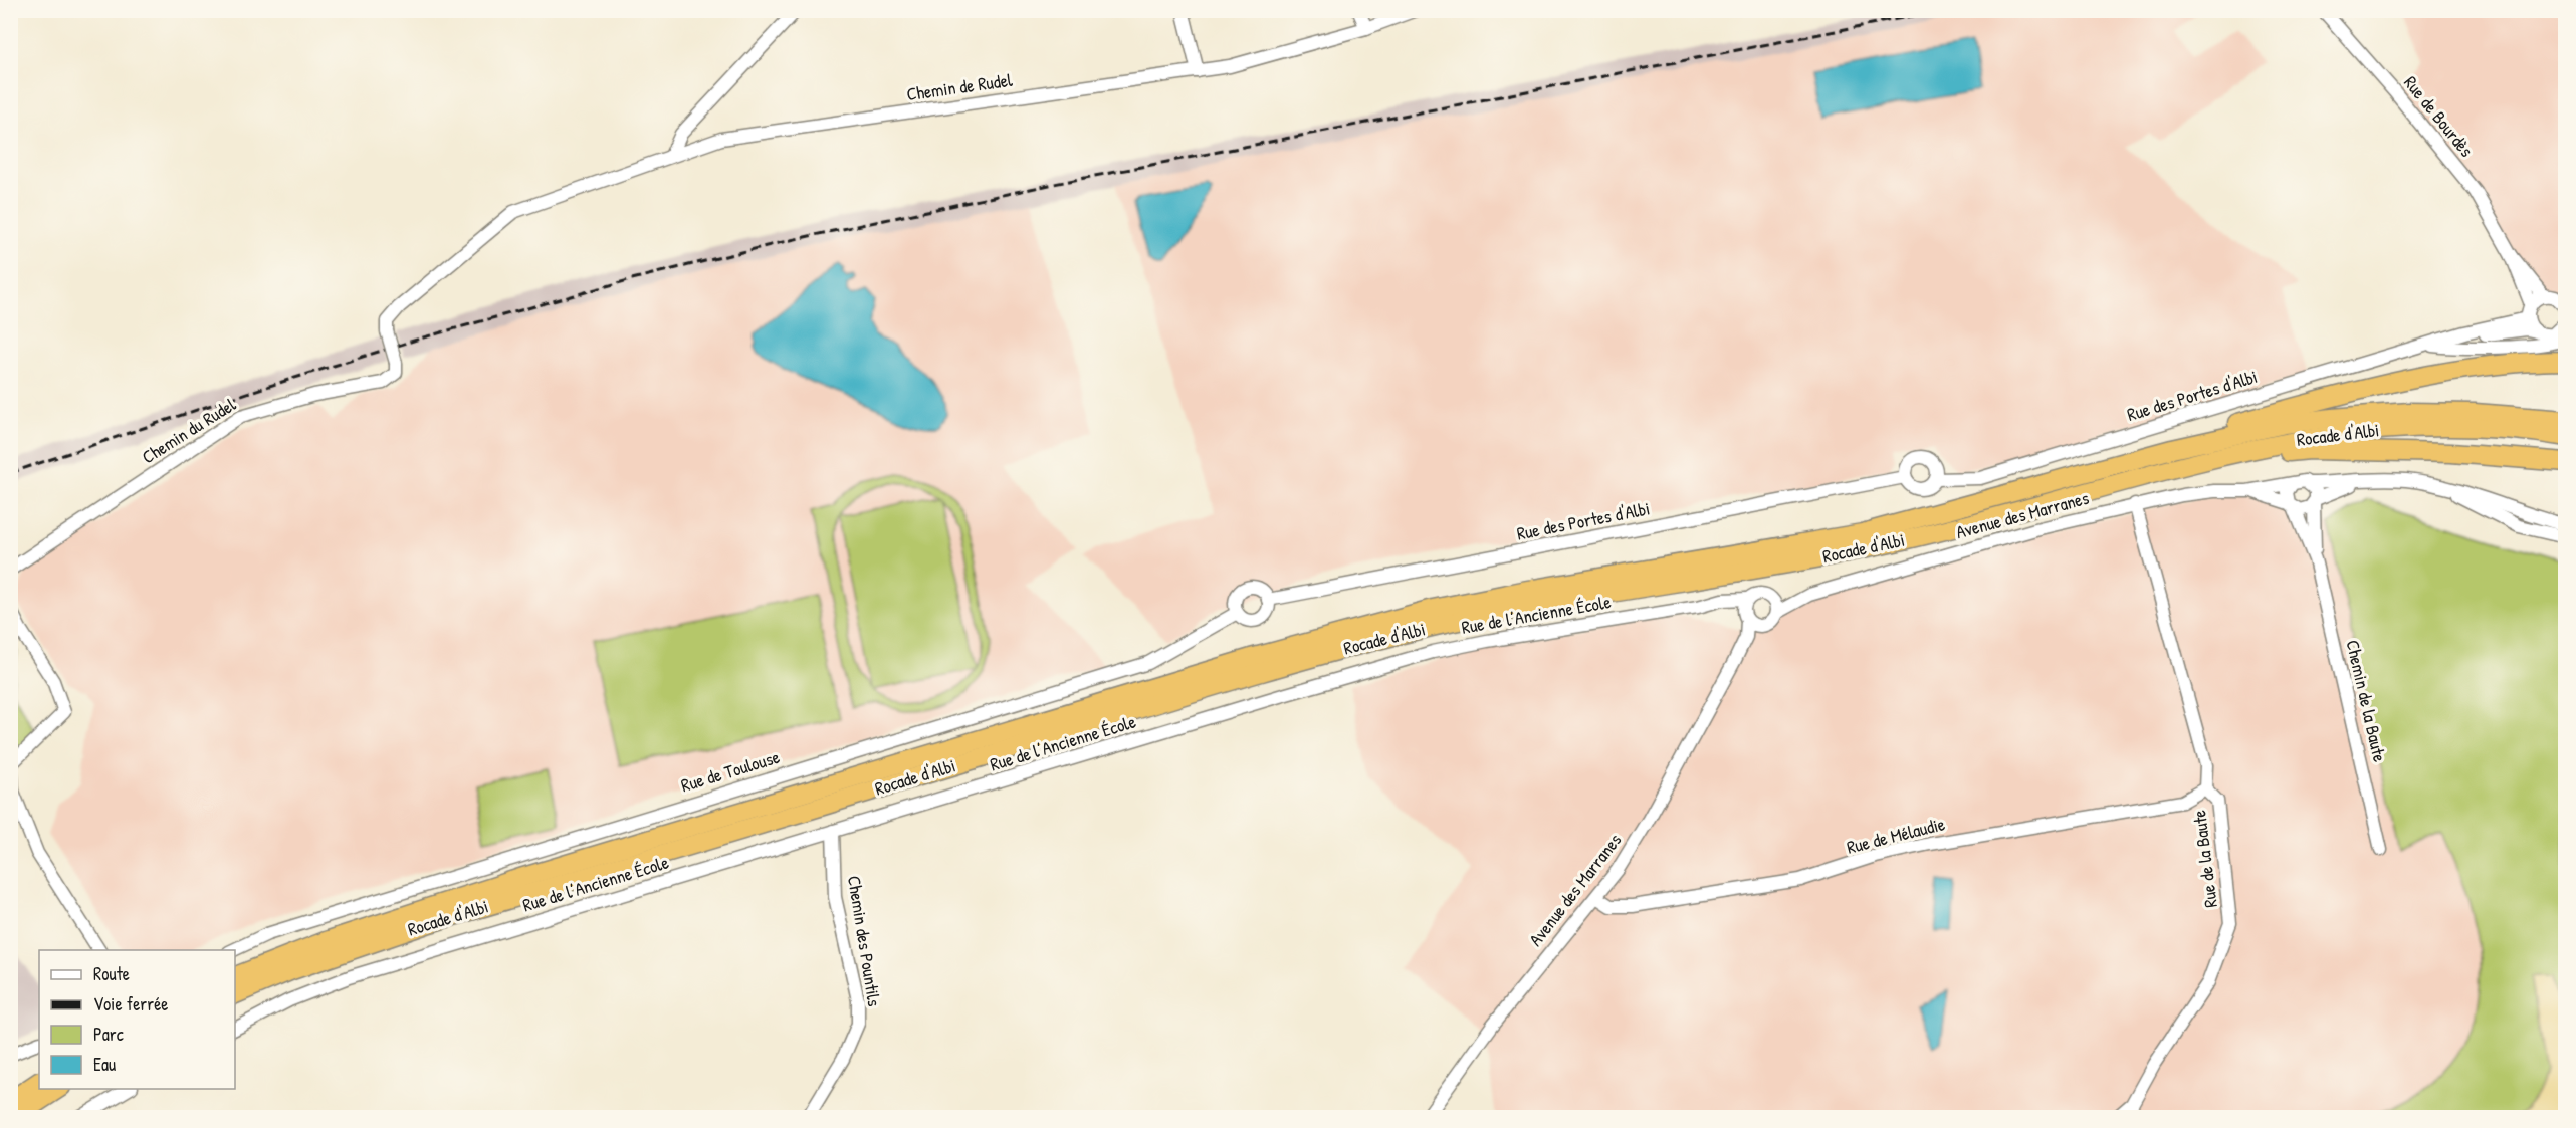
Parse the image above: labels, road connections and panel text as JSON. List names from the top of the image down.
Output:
{
  "streets": {
    "highway": ["Rocade d'Albi"],
    "street": [
      "Chemin de Rudel",
      "Rue de Bourdès",
      "Rue des Portes d'Albi",
      "Chemin du Rudel",
      "Avenue des Marranes",
      "Rue de l’Ancienne École",
      "Chemin de la Baute",
      "Rue de Toulouse",
      "Rue de Mélaudie",
      "Rue de la Baute",
      "Chemin des Pountils"
    ]
  },
  "crossings": [
    ["Chemin de Rudel", "Chemin du Rudel"],
    ["Rue des Portes d'Albi", "Rue de Toulouse"],
    ["Avenue des Marranes", "Rue de l’Ancienne École"],
    ["Avenue des Marranes", "Chemin de la Baute"],
    ["Avenue des Marranes", "Rue de Mélaudie"],
    ["Avenue des Marranes", "Rue de la Baute"],
    ["Rue de l’Ancienne École", "Chemin des Pountils"],
    ["Rue de Mélaudie", "Rue de la Baute"]
  ],
  "legend": [
    "Route",
    "Voie ferrée",
    "Parc",
    "Eau"
  ]
}
